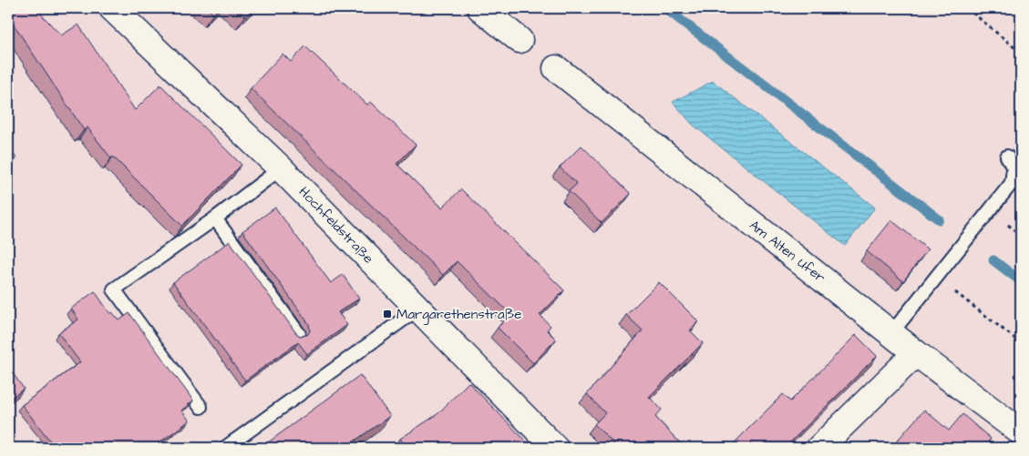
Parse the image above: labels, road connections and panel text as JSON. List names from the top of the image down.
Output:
{
  "streets": {
    "street": ["Hochfeldstraße", "Am Alten Ufer"]
  },
  "places": {
    "transit": ["Margarethenstraße"]
  }
}
